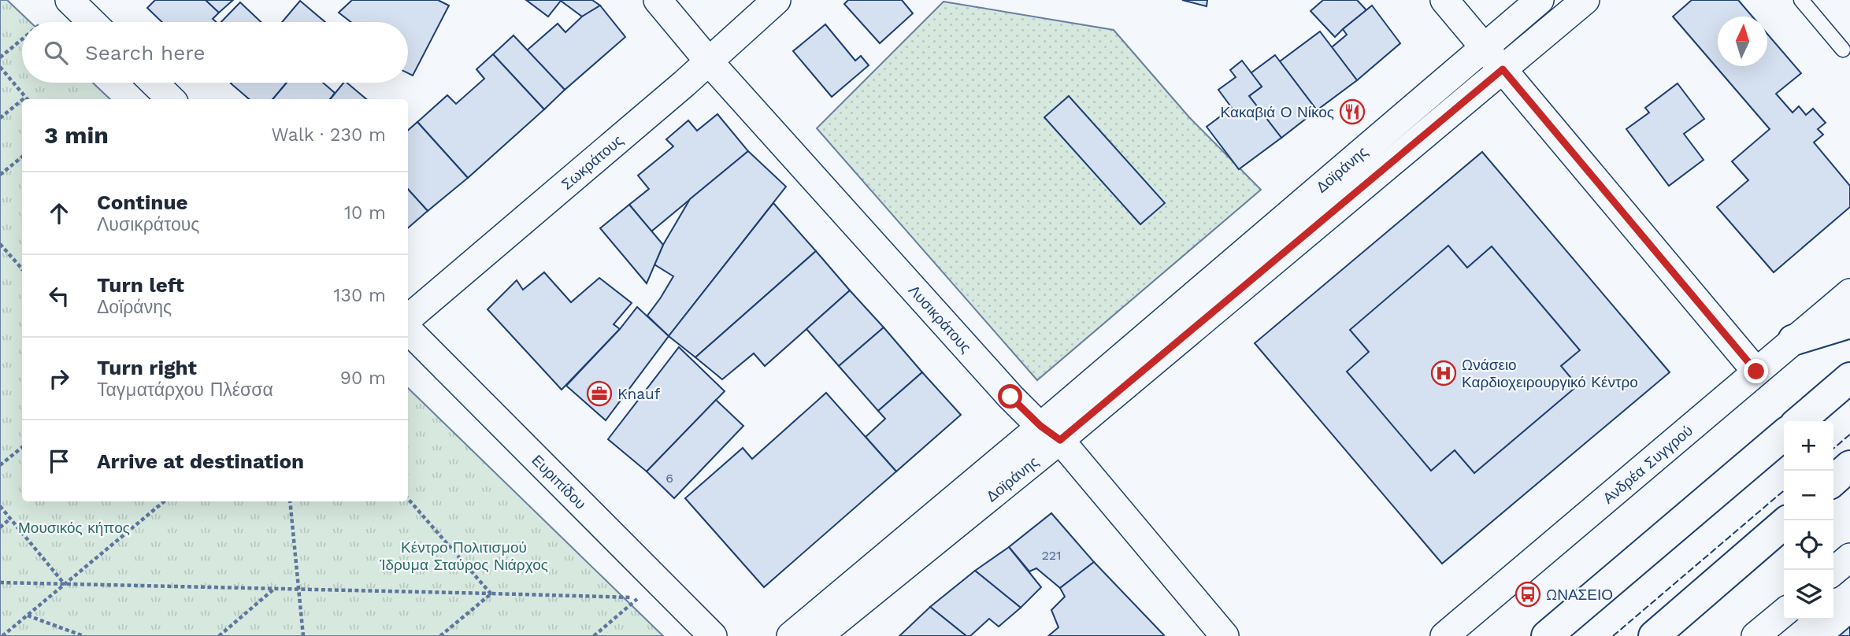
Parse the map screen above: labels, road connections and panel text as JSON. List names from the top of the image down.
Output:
{
  "streets": {
    "street": [
      "Σωκράτους",
      "Δοϊράνης",
      "Λυσικράτους",
      "Ανδρέα Συγγρού",
      "Ευριπίδου"
    ]
  },
  "crossings": [
    ["Σωκράτους", "Λυσικράτους"],
    ["Δοϊράνης", "Λυσικράτους"]
  ],
  "parks": ["Μουσικός κήπος", "Κέντρο Πολιτισμού Ίδρυμα Σταύρος Νιάρχος"],
  "places": {
    "restaurant": ["Κακαβιά Ο Νίκος"],
    "hospital": ["Ωνάσειο Καρδιοχειρουργικό Κέντρο"],
    "office": ["Knauf"],
    "bus stop": ["ΩΝΑΣΕΙΟ"]
  },
  "house_numbers": ["6", "221"],
  "north": "top",
  "page": {
    "search": "Search here",
    "heading": ["3 min", "Walk · 230 m"],
    "list": [
      ["Continue", "Λυσικράτους", "10 m"],
      ["Turn left", "Δοϊράνης", "130 m"],
      ["Turn right", "Ταγματάρχου Πλέσσα", "90 m"],
      "Arrive at destination"
    ],
    "map_buttons": ["+", "−"]
  }
}
